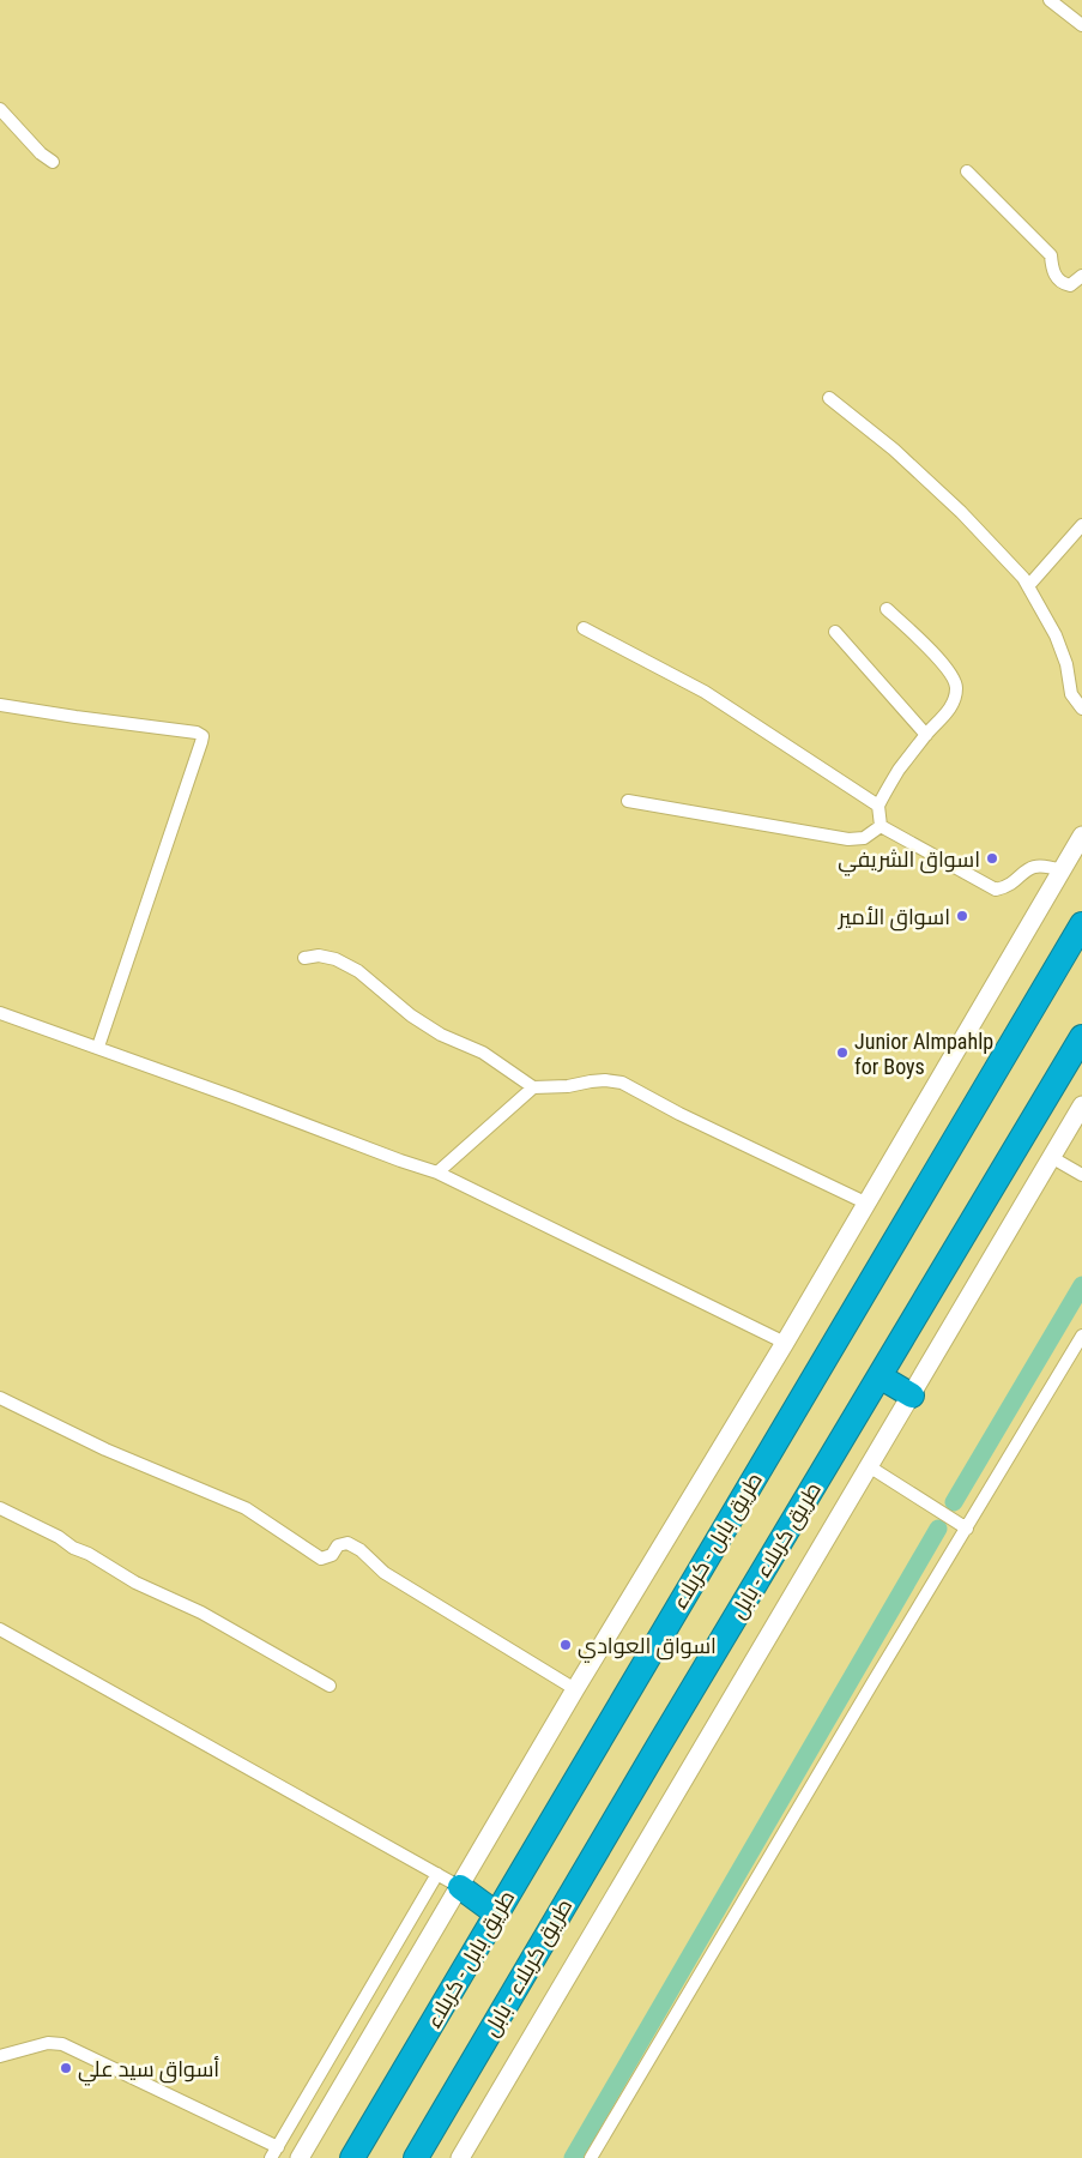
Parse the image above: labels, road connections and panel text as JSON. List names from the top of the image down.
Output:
{
  "streets": {
    "highway": ["طريق بابل - كربلاء", "طريق كربلاء - بابل"]
  },
  "places": [
    "اسواق الشريفي",
    "اسواق الأمير",
    "Junior Almpahlp for Boys",
    "اسواق العوادي",
    "أسواق سيد علي"
  ]
}
